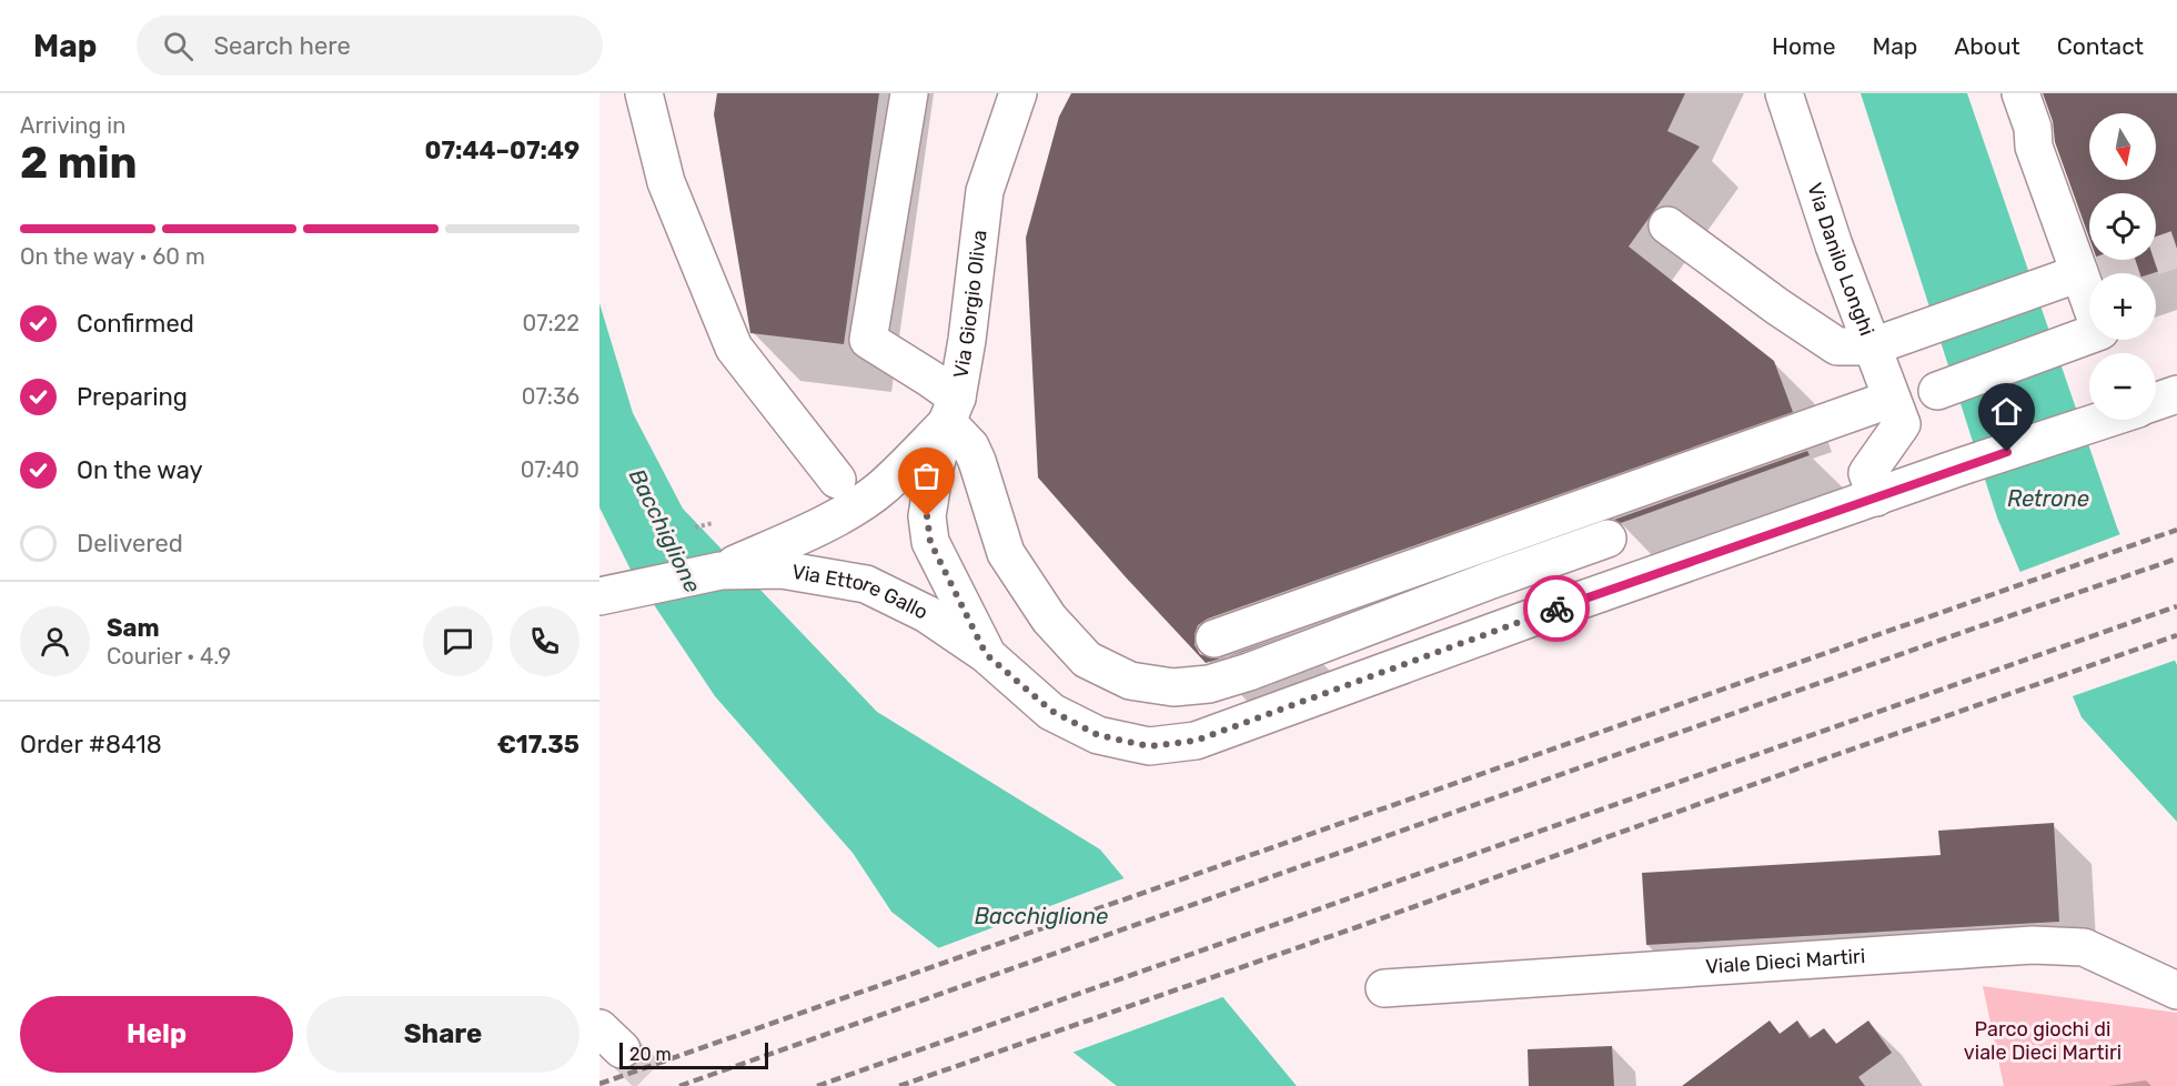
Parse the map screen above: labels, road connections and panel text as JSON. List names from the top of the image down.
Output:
{
  "streets": {
    "street": [
      "Via Danilo Longhi",
      "Via Giorgio Oliva",
      "Via Ettore Gallo",
      "Viale Dieci Martiri"
    ]
  },
  "crossings": [
    ["Via Giorgio Oliva", "Via Ettore Gallo"]
  ],
  "water": ["Retrone", "Bacchiglione"],
  "parks": ["Parco giochi di viale Dieci Martiri"],
  "scale_bar": "20 m",
  "north": "bottom",
  "page": {
    "header": "Map",
    "search": "Search here",
    "nav": [
      "Home",
      "Map",
      "About",
      "Contact"
    ],
    "heading": ["2 min", "Arriving in", "07:44–07:49"],
    "panel": [
      "Sam",
      "Courier · 4.9",
      "Order #8418",
      "€17.35"
    ],
    "map_buttons": ["+", "−"],
    "bar": "On the way · 60 m",
    "list": [
      ["Confirmed", "07:22"],
      ["Preparing", "07:36"],
      ["On the way", "07:40"],
      "Delivered"
    ],
    "buttons": ["Help", "Share"],
    "scale": "20 m"
  }
}
